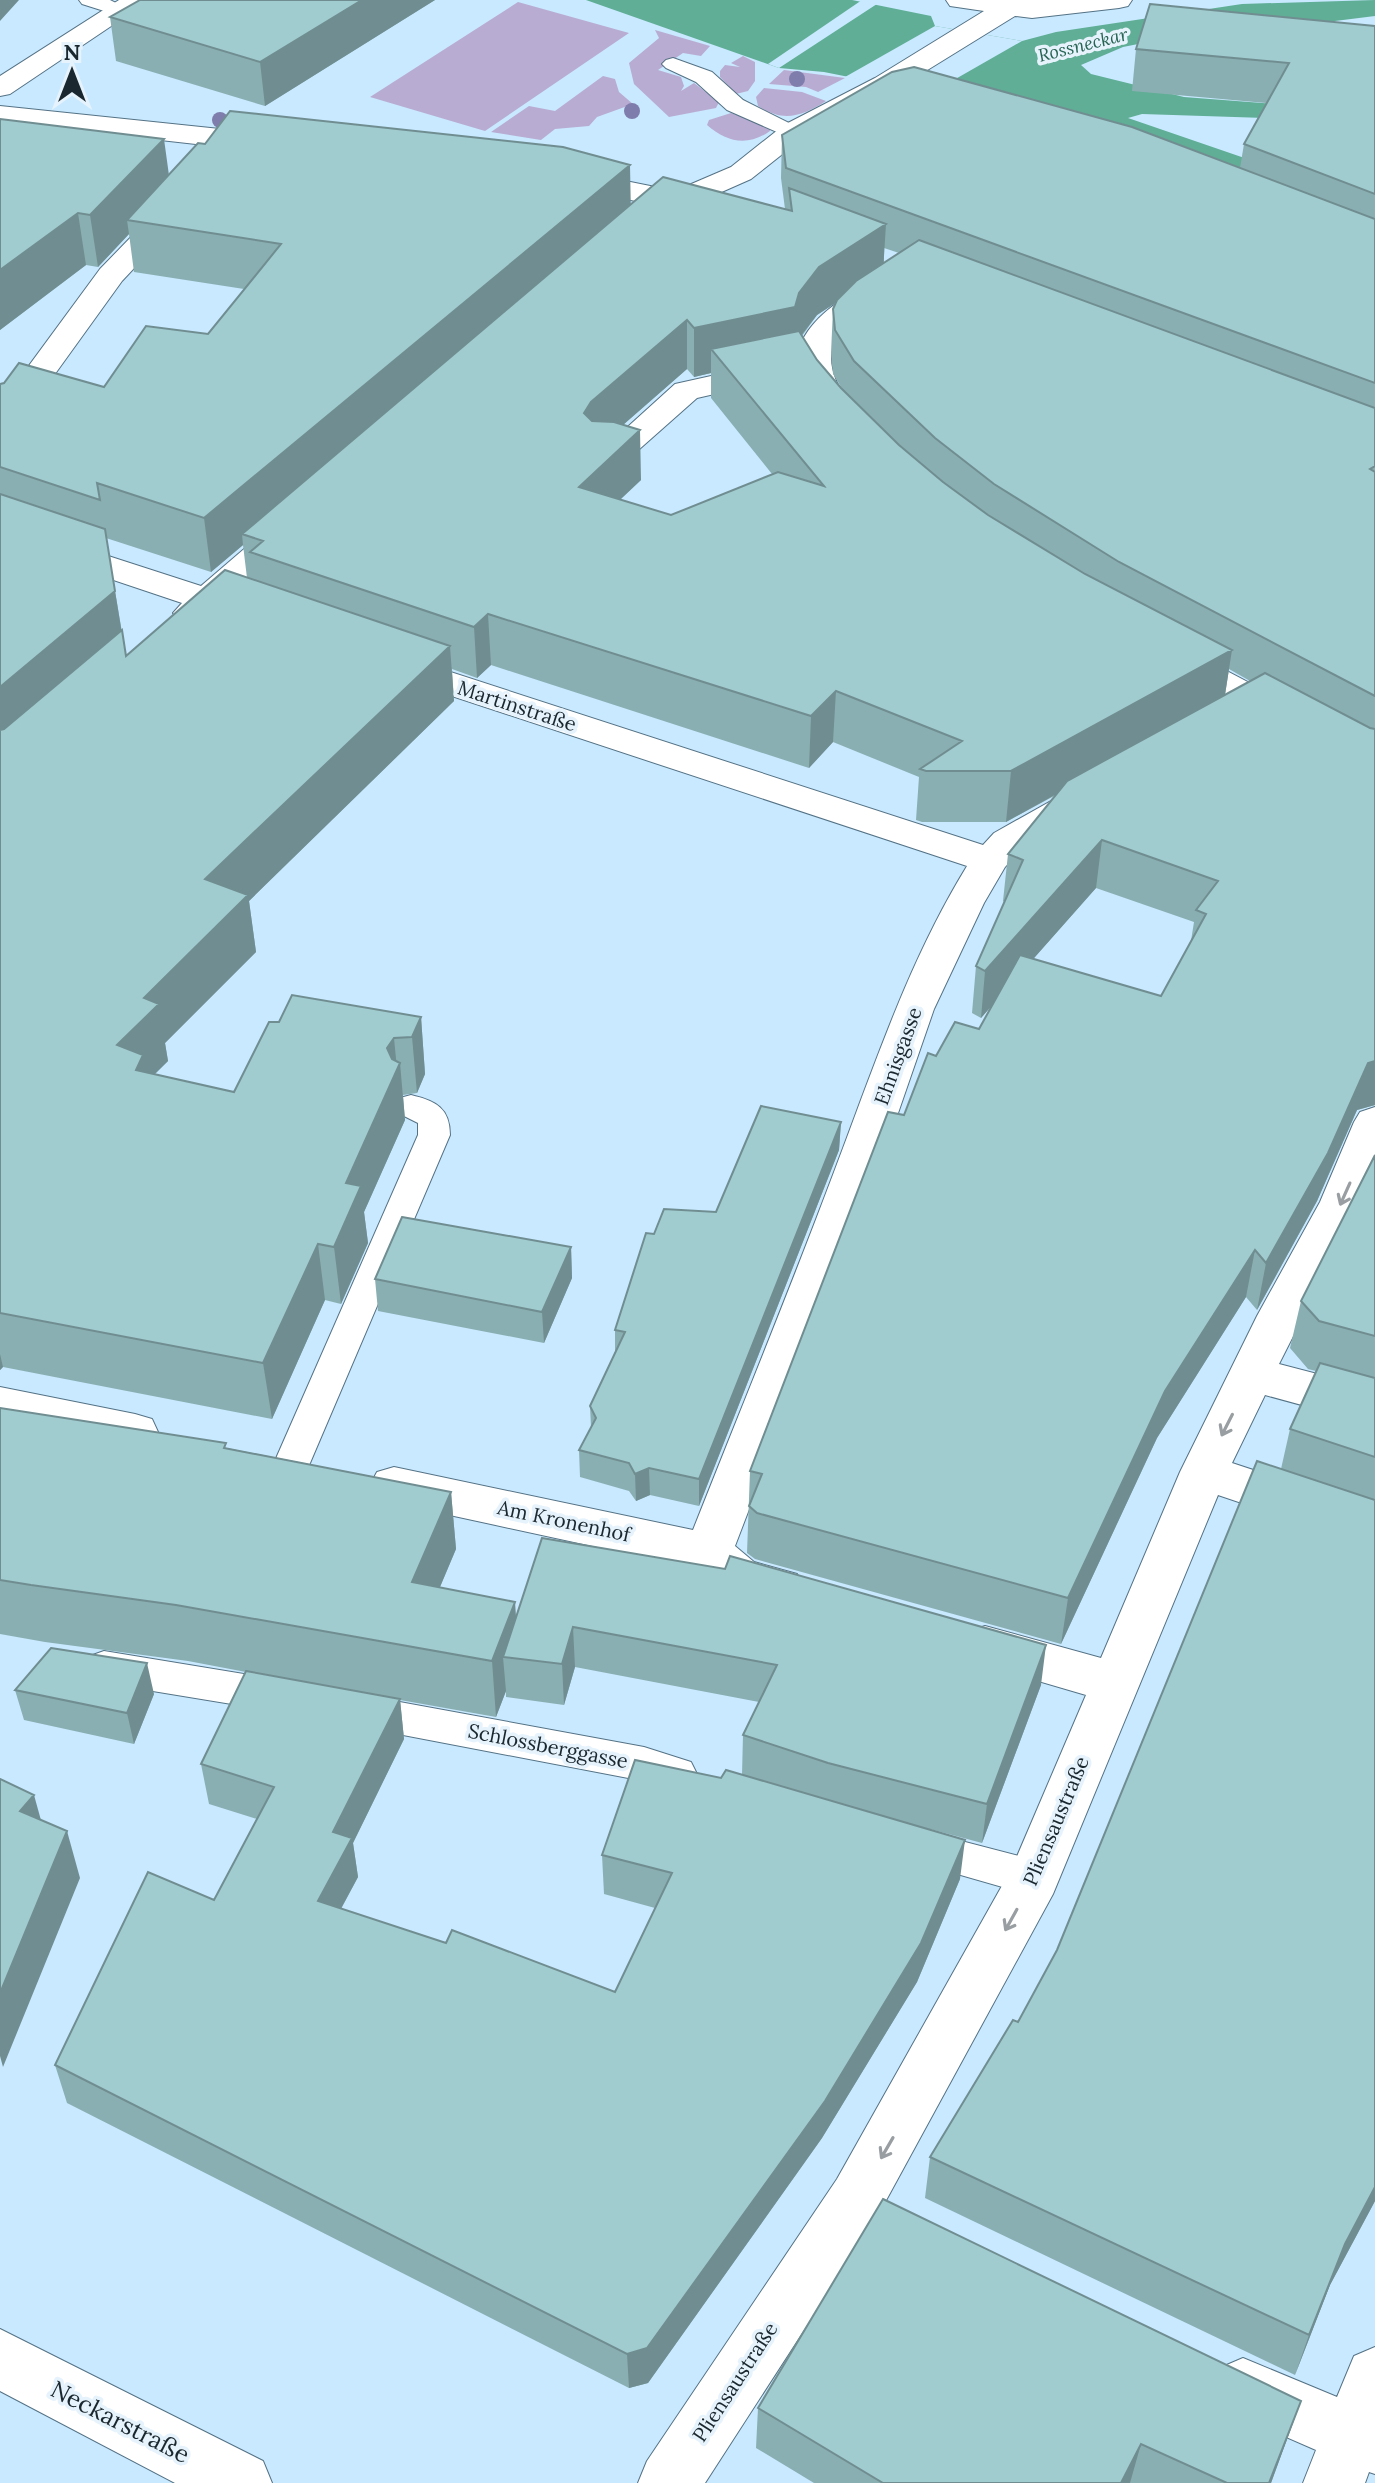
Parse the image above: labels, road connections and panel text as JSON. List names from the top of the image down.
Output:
{
  "streets": {
    "street": [
      "Martinstraße",
      "Ehnisgasse",
      "Am Kronenhof",
      "Pliensaustraße",
      "Neckarstraße"
    ],
    "lane": ["Schlossberggasse"]
  },
  "crossings": [
    ["Martinstraße", "Ehnisgasse"],
    ["Ehnisgasse", "Am Kronenhof"]
  ],
  "one_way": ["Pliensaustraße"],
  "water": ["Rossneckar"],
  "north": "top"
}
